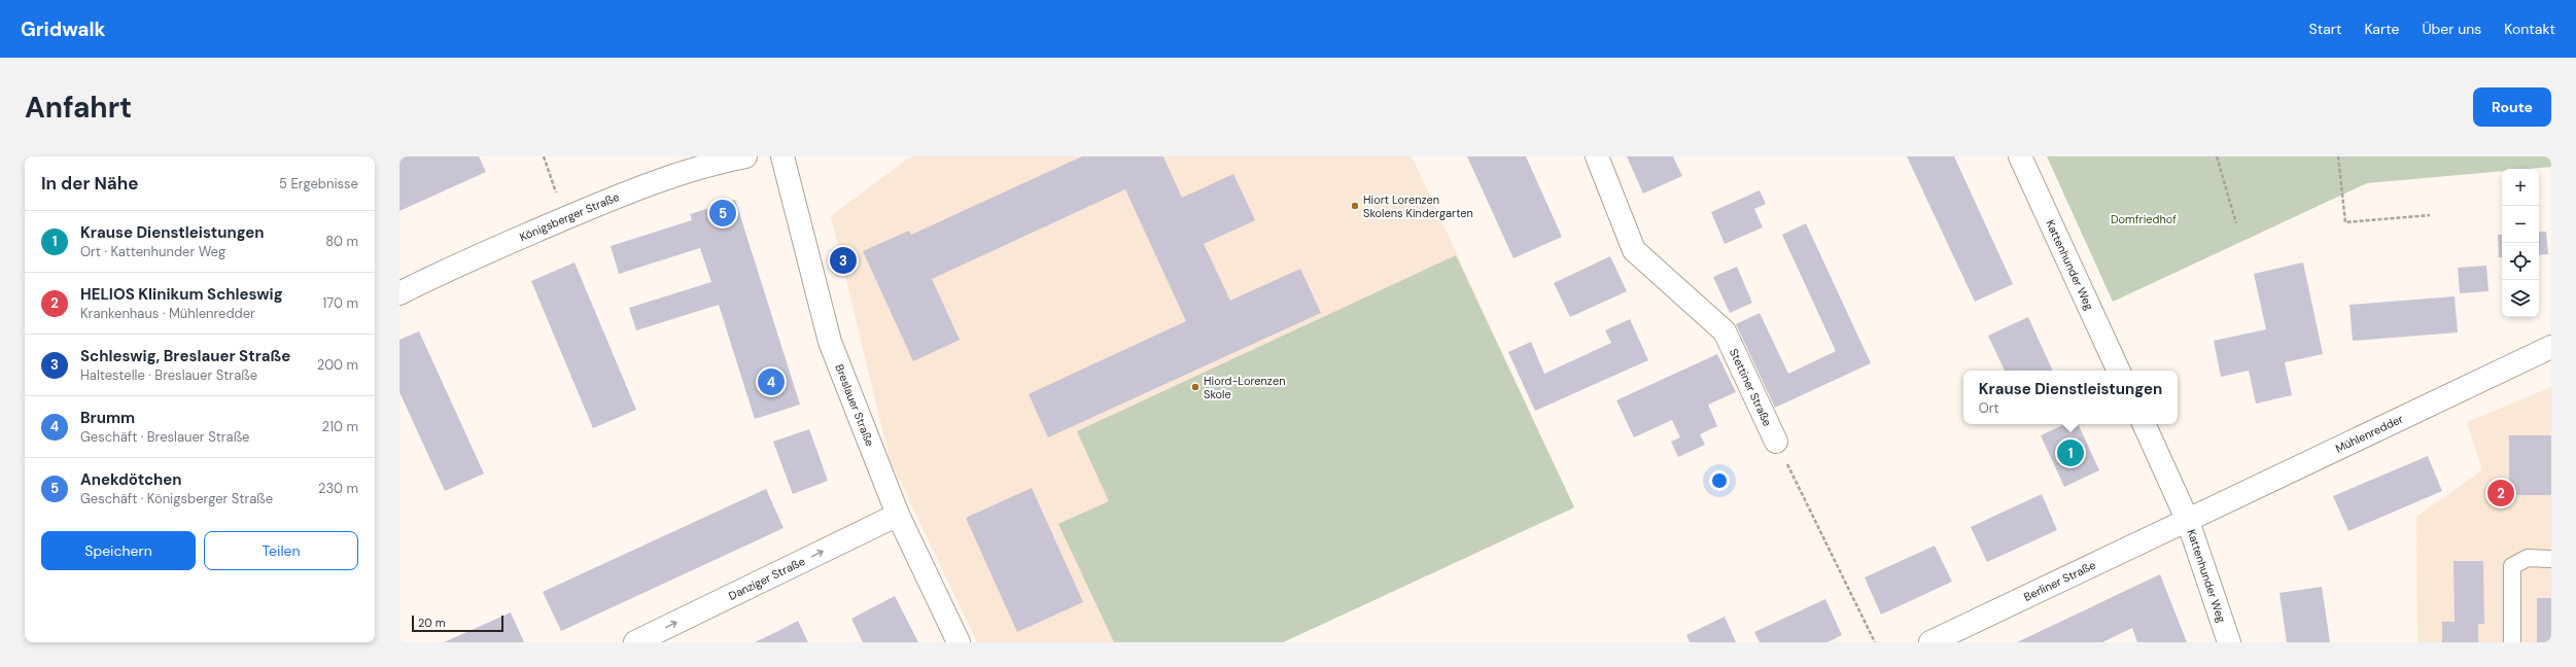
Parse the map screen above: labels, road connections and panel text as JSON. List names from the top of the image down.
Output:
{
  "streets": {
    "street": [
      "Königsberger Straße",
      "Kattenhunder Weg",
      "Stettiner Straße",
      "Breslauer Straße",
      "Mühlenredder",
      "Danziger Straße",
      "Berliner Straße"
    ]
  },
  "crossings": [
    ["Kattenhunder Weg", "Mühlenredder"],
    ["Kattenhunder Weg", "Berliner Straße"],
    ["Breslauer Straße", "Danziger Straße"],
    ["Mühlenredder", "Berliner Straße"]
  ],
  "one_way": ["Danziger Straße"],
  "parks": ["Domfriedhof"],
  "places": ["Hiort Lorenzen Skolens Kindergarten", "Hiord-Lorenzen Skole"],
  "scale_bar": "20 m",
  "page": {
    "header": "Gridwalk",
    "nav": [
      "Start",
      "Karte",
      "Über uns",
      "Kontakt"
    ],
    "buttons": [
      "Route",
      ["Speichern", "Teilen"]
    ],
    "title": "Anfahrt",
    "heading": ["In der Nähe", "5 Ergebnisse"],
    "map_buttons": ["+", "−"],
    "pins": [
      "5",
      "3",
      "4",
      "1",
      "2"
    ],
    "list": [
      {
        "mark": "1",
        "name": "Krause Dienstleistungen",
        "note": "Ort · Kattenhunder Weg",
        "value": "80 m"
      },
      {
        "mark": "2",
        "name": "HELIOS Klinikum Schleswig",
        "note": "Krankenhaus · Mühlenredder",
        "value": "170 m"
      },
      {
        "mark": "3",
        "name": "Schleswig, Breslauer Straße",
        "note": "Haltestelle · Breslauer Straße",
        "value": "200 m"
      },
      {
        "mark": "4",
        "name": "Brumm",
        "note": "Geschäft · Breslauer Straße",
        "value": "210 m"
      },
      {
        "mark": "5",
        "name": "Anekdötchen",
        "note": "Geschäft · Königsberger Straße",
        "value": "230 m"
      }
    ],
    "popup": ["Krause Dienstleistungen", "Ort"],
    "scale": "20 m"
  }
}
